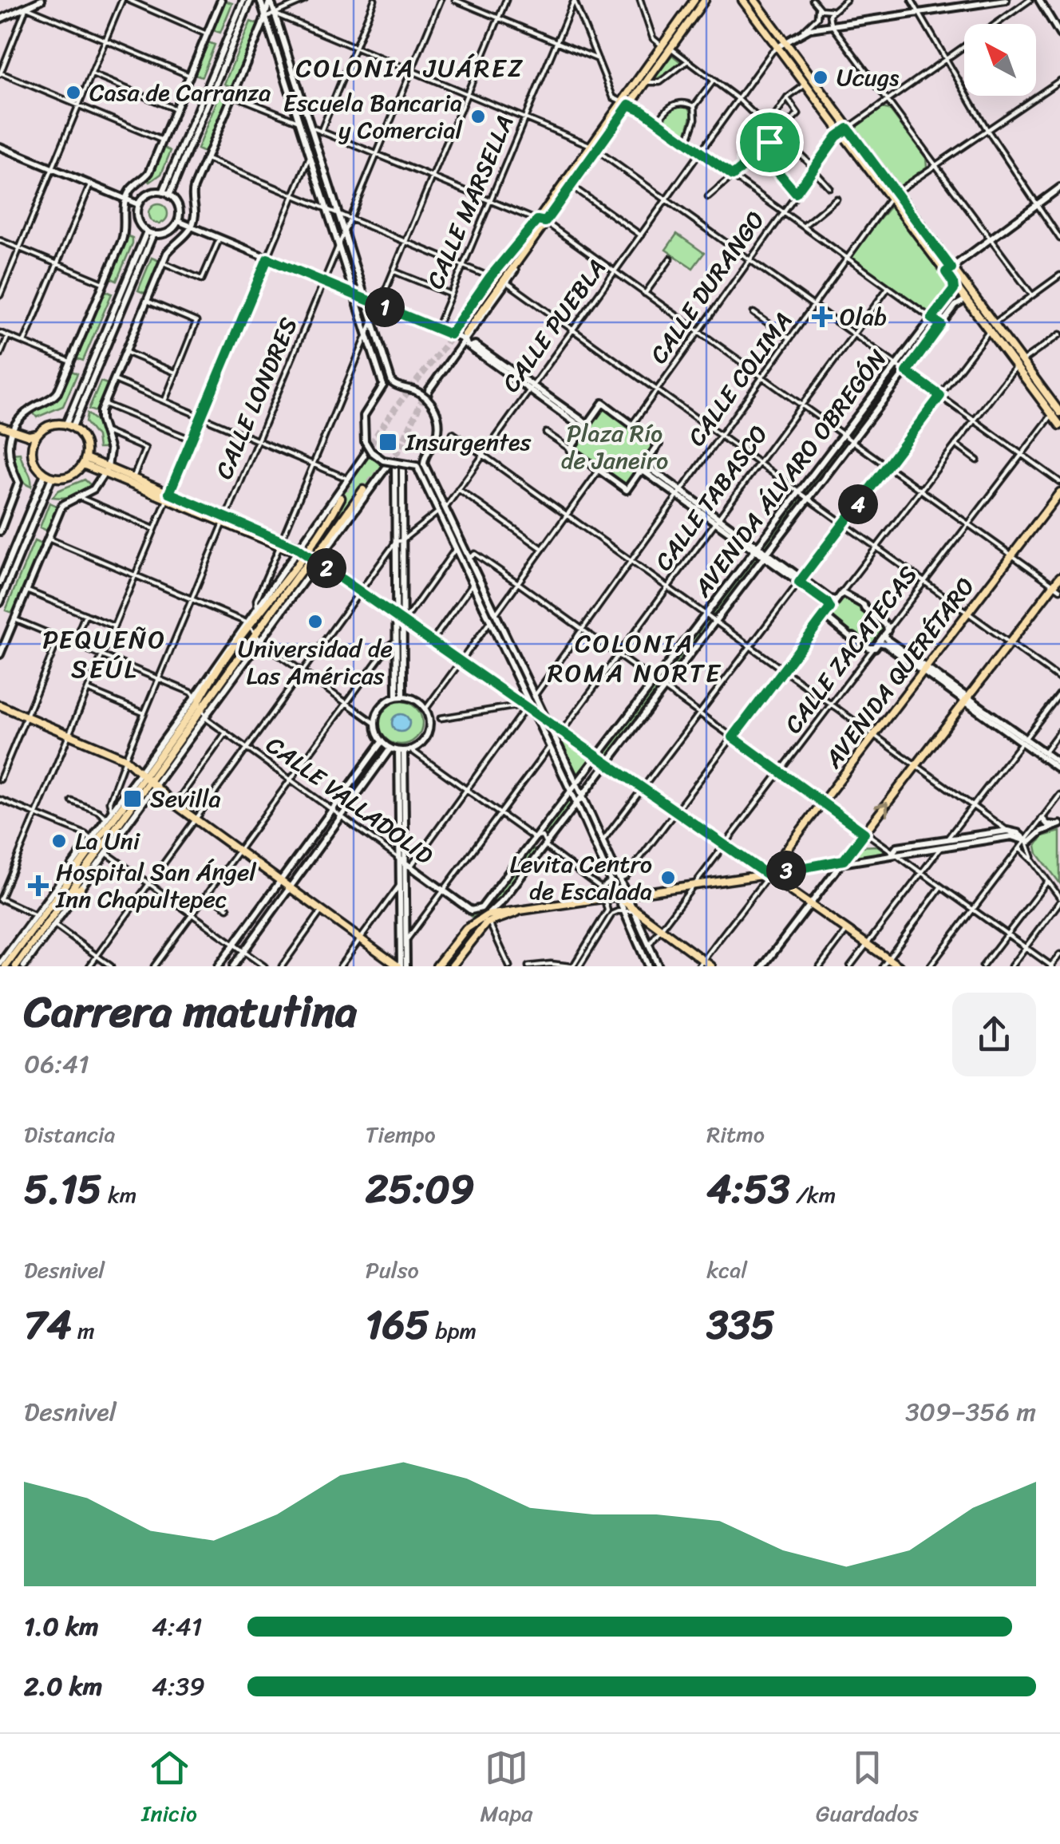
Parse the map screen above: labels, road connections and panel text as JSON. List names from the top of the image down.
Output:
{
  "streets": {
    "main road": [
      "AVENIDA ÁLVARO OBREGÓN",
      "CALLE ZACATECAS",
      "AVENIDA QUERÉTARO",
      "CALLE VALLADOLID"
    ],
    "street": [
      "CALLE MARSELLA",
      "CALLE DURANGO",
      "CALLE PUEBLA",
      "CALLE COLIMA",
      "CALLE LONDRES",
      "CALLE TABASCO"
    ]
  },
  "crossings": [
    ["CALLE LONDRES", "CALLE VALLADOLID"],
    ["AVENIDA ÁLVARO OBREGÓN", "CALLE VALLADOLID"]
  ],
  "districts": ["COLONIA JUÁREZ", "PEQUEÑO SEÚL", "COLONIA ROMA NORTE"],
  "parks": ["Plaza Río de Janeiro"],
  "places": {
    "other": [
      "Ucugs",
      "Casa de Carranza",
      "Escuela Bancaria y Comercial",
      "Universidad de Las Américas",
      "La Uni",
      "Levita Centro de Escalada"
    ],
    "health": ["Olab", "Hospital San Ángel Inn Chapultepec"],
    "transit": ["Insurgentes", "Sevilla"]
  },
  "north": "top left",
  "page": {
    "pins": [
      "1",
      "4",
      "2",
      "3"
    ],
    "heading": ["Carrera matutina", "06:41"],
    "stats": [
      ["Distancia", "5.15 km"],
      ["Tiempo", "25:09"],
      ["Ritmo", "4:53 /km"],
      ["Desnivel", "74 m"],
      ["Pulso", "165 bpm"],
      ["kcal", "335"]
    ],
    "chart": ["Desnivel", "309–356 m"],
    "list": [
      {
        "name": "1.0 km",
        "note": "4:41"
      },
      {
        "name": "2.0 km",
        "note": "4:39"
      }
    ],
    "tabs": ["Inicio", "Mapa", "Guardados"]
  }
}
